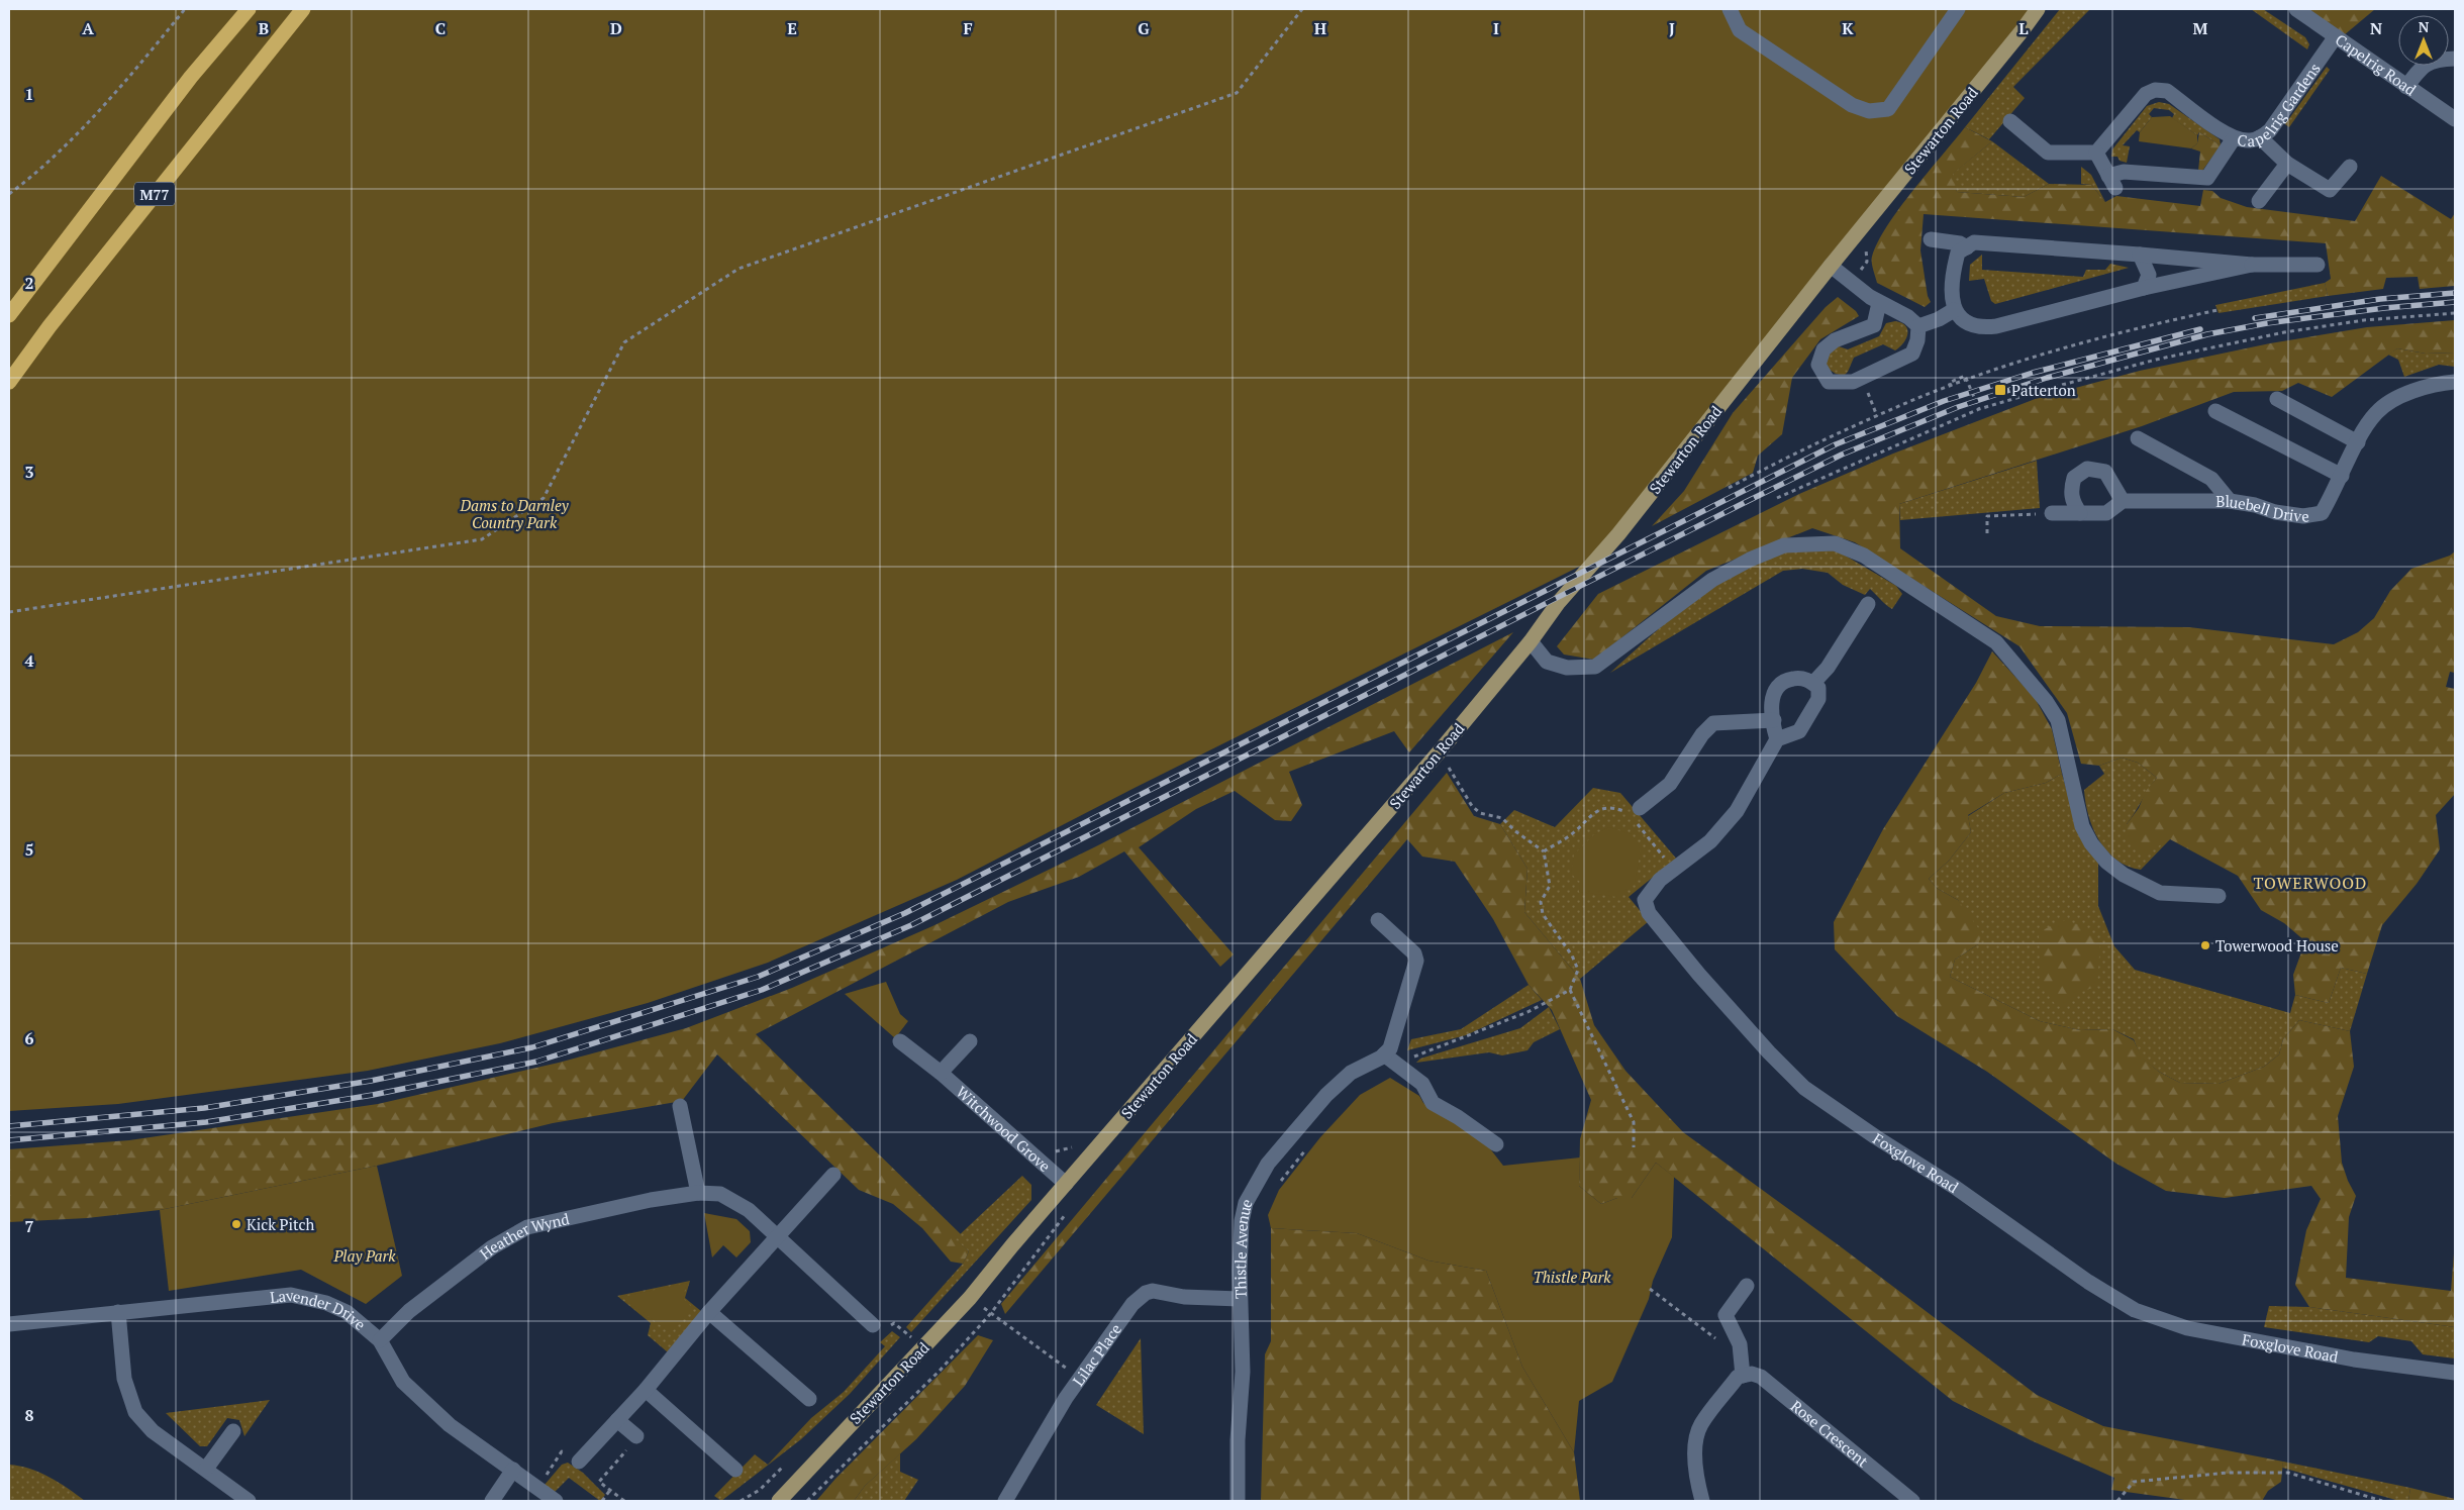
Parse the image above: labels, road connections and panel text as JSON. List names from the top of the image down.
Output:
{
  "streets": {
    "highway": ["M77"],
    "main road": ["Stewarton Road"],
    "street": [
      "Capelrig Road",
      "Capelrig Gardens",
      "Bluebell Drive",
      "Witchwood Grove",
      "Foxglove Road",
      "Heather Wynd",
      "Thistle Avenue",
      "Lavender Drive",
      "Lilac Place",
      "Rose Crescent"
    ]
  },
  "crossings": [
    ["Capelrig Road", "Capelrig Gardens"],
    ["Stewarton Road", "Witchwood Grove"],
    ["Heather Wynd", "Lavender Drive"],
    ["Thistle Avenue", "Lilac Place"]
  ],
  "districts": ["TOWERWOOD"],
  "parks": ["Dams to Darnley Country Park", "Play Park", "Thistle Park"],
  "places": {
    "transit": ["Patterton"],
    "other": ["Towerwood House", "Kick Pitch"]
  },
  "north": "top",
  "grid": {
    "columns": [
      "A",
      "B",
      "C",
      "D",
      "E",
      "F",
      "G",
      "H",
      "I",
      "J",
      "K",
      "L",
      "M",
      "N"
    ],
    "rows": [
      "1",
      "2",
      "3",
      "4",
      "5",
      "6",
      "7",
      "8"
    ]
  }
}
